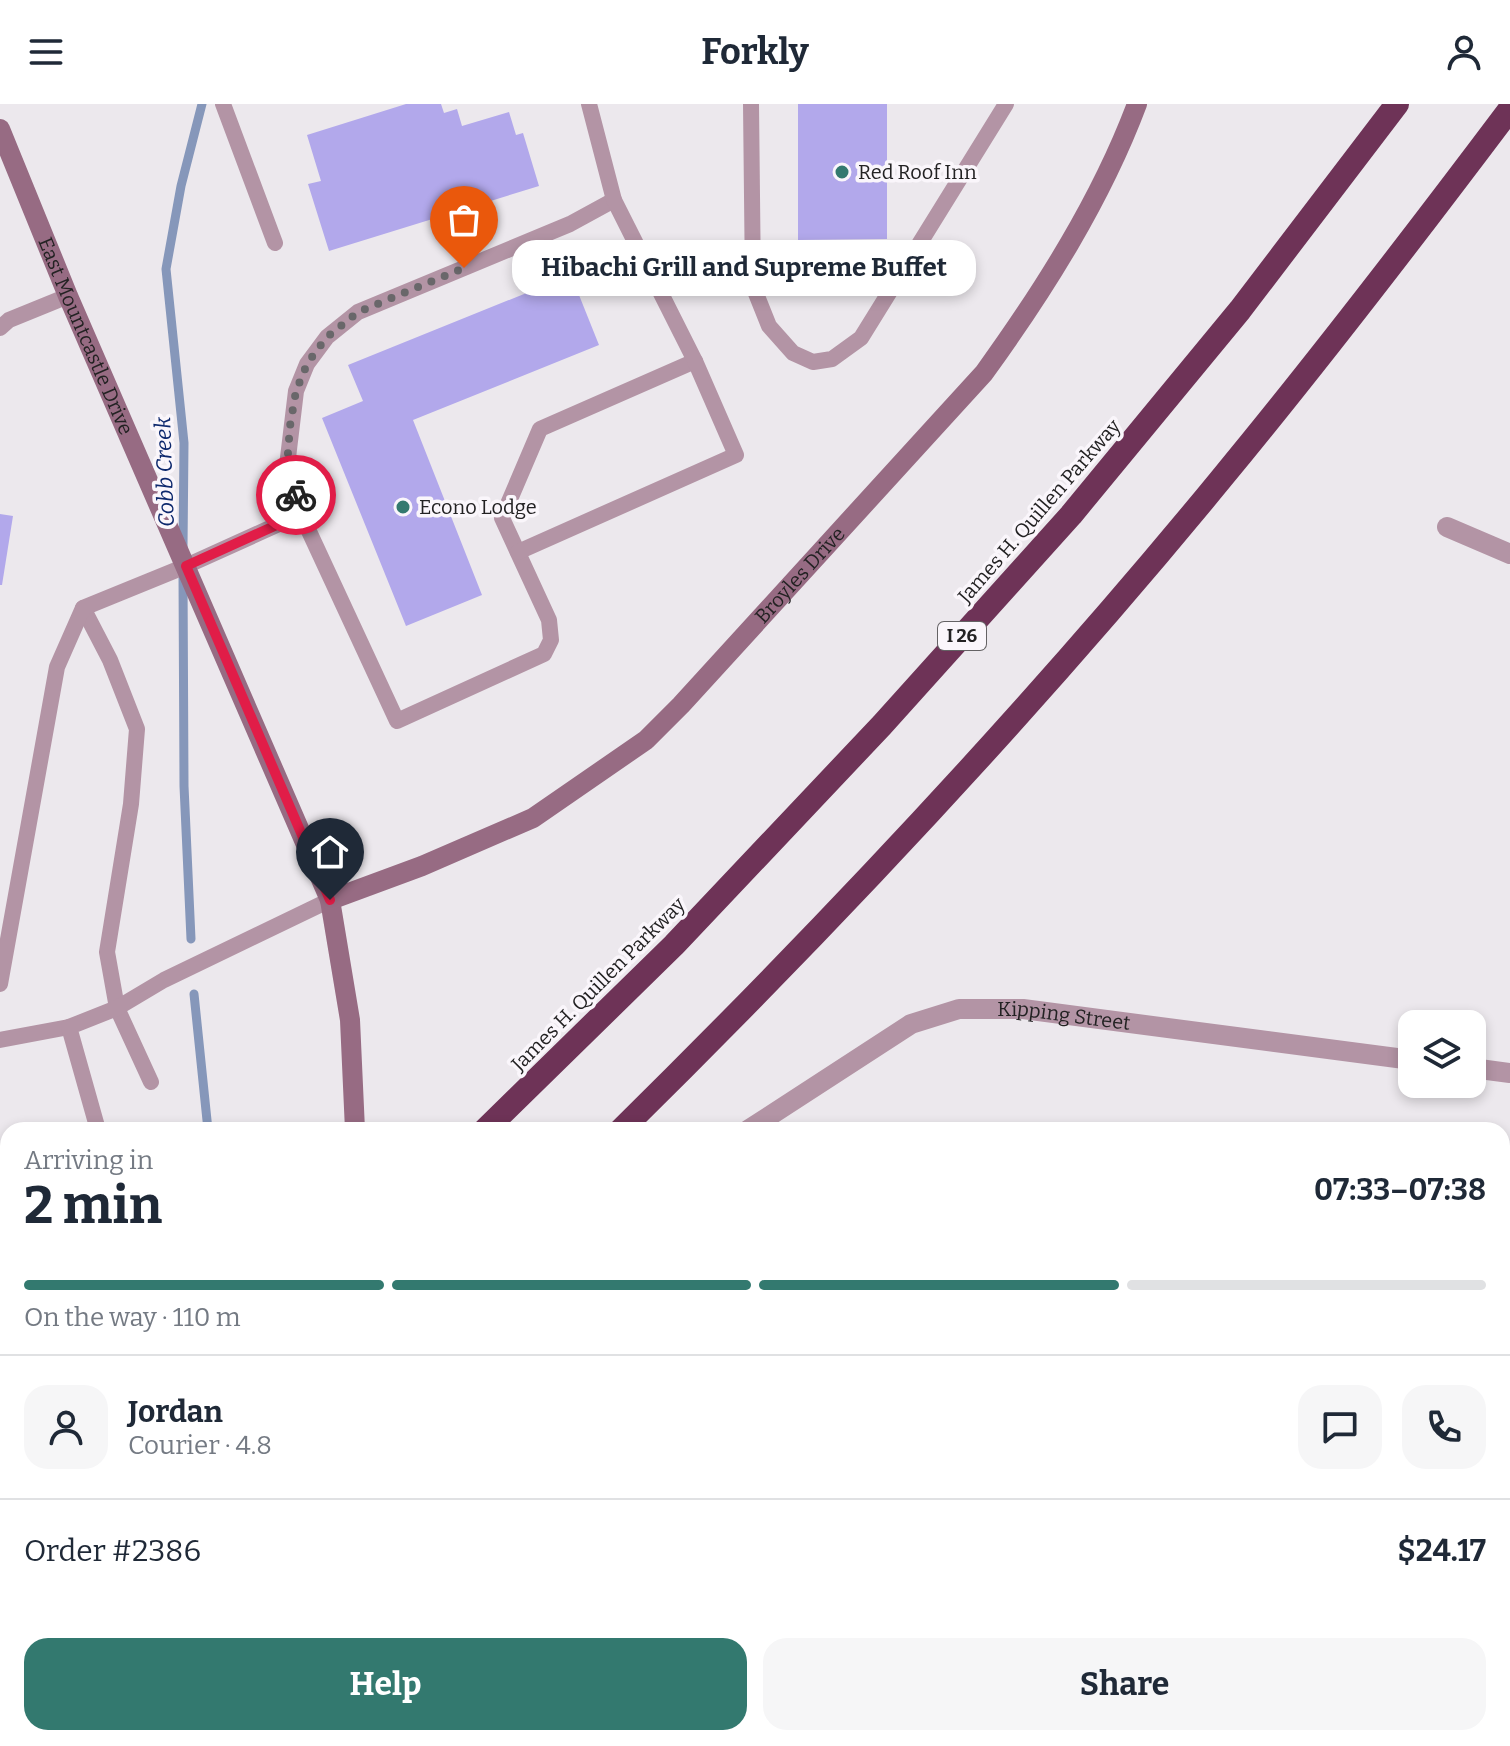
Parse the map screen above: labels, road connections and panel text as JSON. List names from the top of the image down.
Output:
{
  "streets": {
    "highway": ["James H. Quillen Parkway", "I 26"],
    "street": ["East Mountcastle Drive", "Broyles Drive", "Kipping Street"]
  },
  "crossings": [
    ["East Mountcastle Drive", "Broyles Drive"]
  ],
  "water": ["Cobb Creek"],
  "places": ["Red Roof Inn", "Hibachi Grill and Supreme Buffet", "Econo Lodge"],
  "page": {
    "header": "Forkly",
    "bubble": "Hibachi Grill and Supreme Buffet",
    "heading": ["2 min", "Arriving in", "07:33–07:38"],
    "panel": [
      "Jordan",
      "Courier · 4.8",
      "Order #2386",
      "$24.17"
    ],
    "bar": "On the way · 110 m",
    "buttons": ["Help", "Share"]
  }
}
